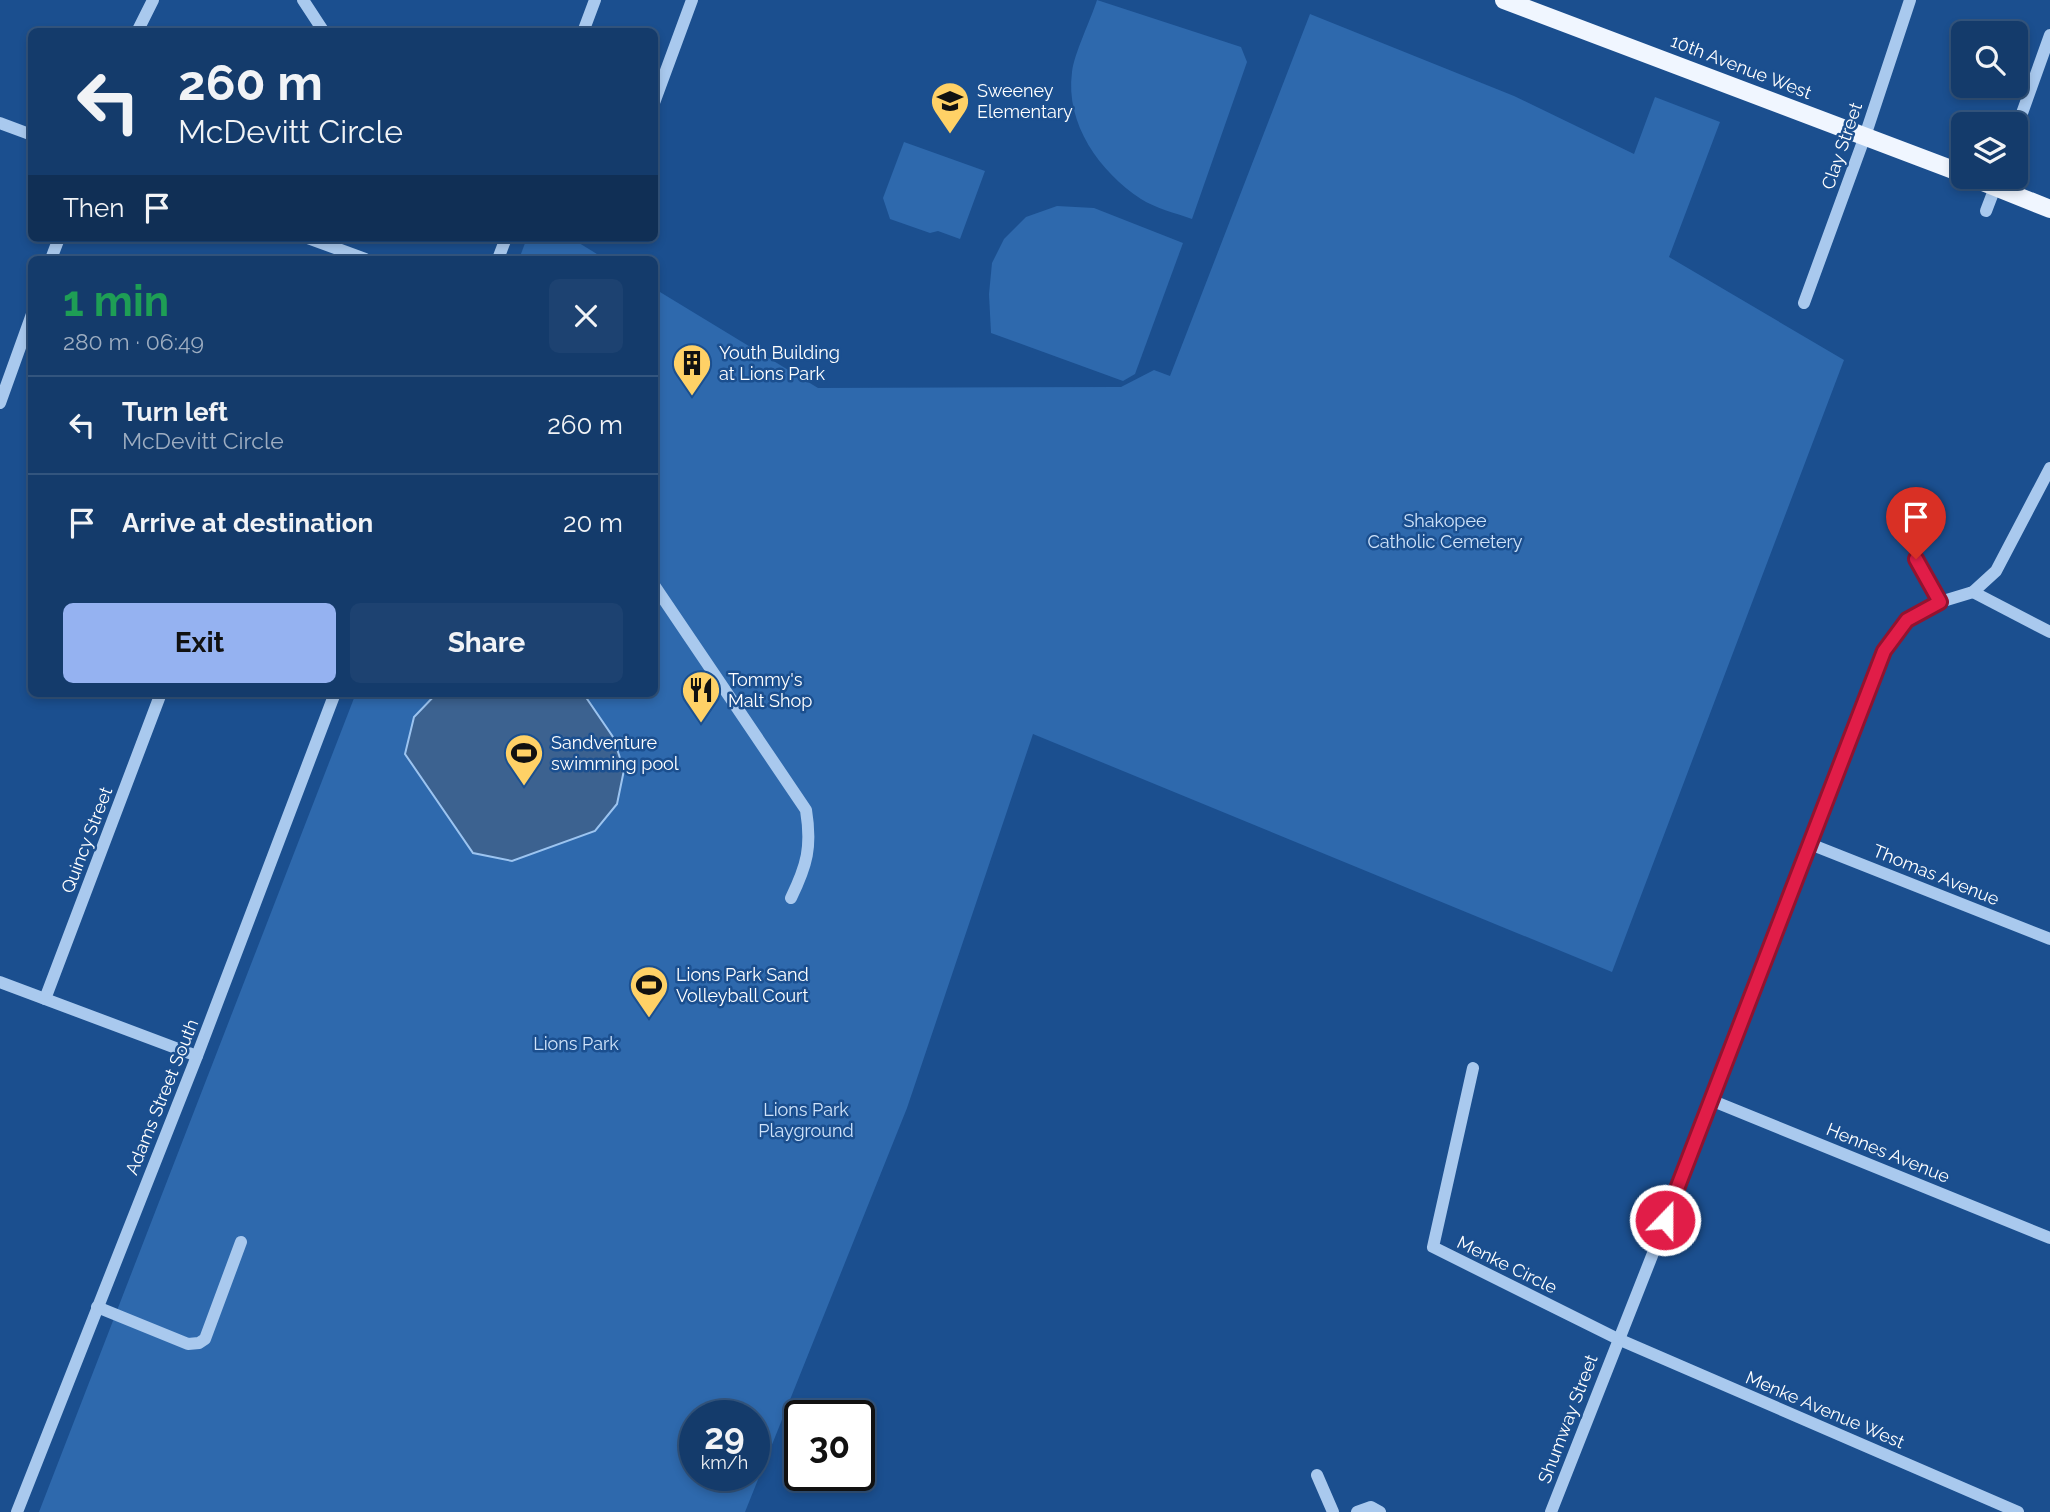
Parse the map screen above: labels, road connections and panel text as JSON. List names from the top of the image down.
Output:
{
  "streets": {
    "main road": ["10th Avenue West"],
    "street": [
      "Clay Street",
      "Quincy Street",
      "Thomas Avenue",
      "Adams Street South",
      "Hennes Avenue",
      "Menke Circle",
      "Menke Avenue West",
      "Shumway Street"
    ]
  },
  "crossings": [
    ["10th Avenue West", "Clay Street"],
    ["Thomas Avenue", "Shumway Street"],
    ["Hennes Avenue", "Shumway Street"],
    ["Menke Circle", "Menke Avenue West"],
    ["Menke Circle", "Shumway Street"],
    ["Menke Avenue West", "Shumway Street"]
  ],
  "parks": ["Shakopee Catholic Cemetery", "Lions Park", "Lions Park Playground"],
  "places": {
    "school or university": ["Sweeney Elementary"],
    "building": ["Youth Building at Lions Park"],
    "restaurant": ["Tommy's Malt Shop"],
    "sports": ["Sandventure swimming pool", "Lions Park Sand Volleyball Court"]
  },
  "page": {
    "turn": ["260 m", "McDevitt Circle"],
    "then": "Then",
    "heading": ["1 min", "280 m · 06:49"],
    "list": [
      {
        "name": "Turn left",
        "note": "McDevitt Circle",
        "value": "260 m"
      },
      {
        "name": "Arrive at destination",
        "value": "20 m"
      }
    ],
    "buttons": ["Exit", "Share"],
    "speed": "29 km/h",
    "limit": "30"
  }
}
